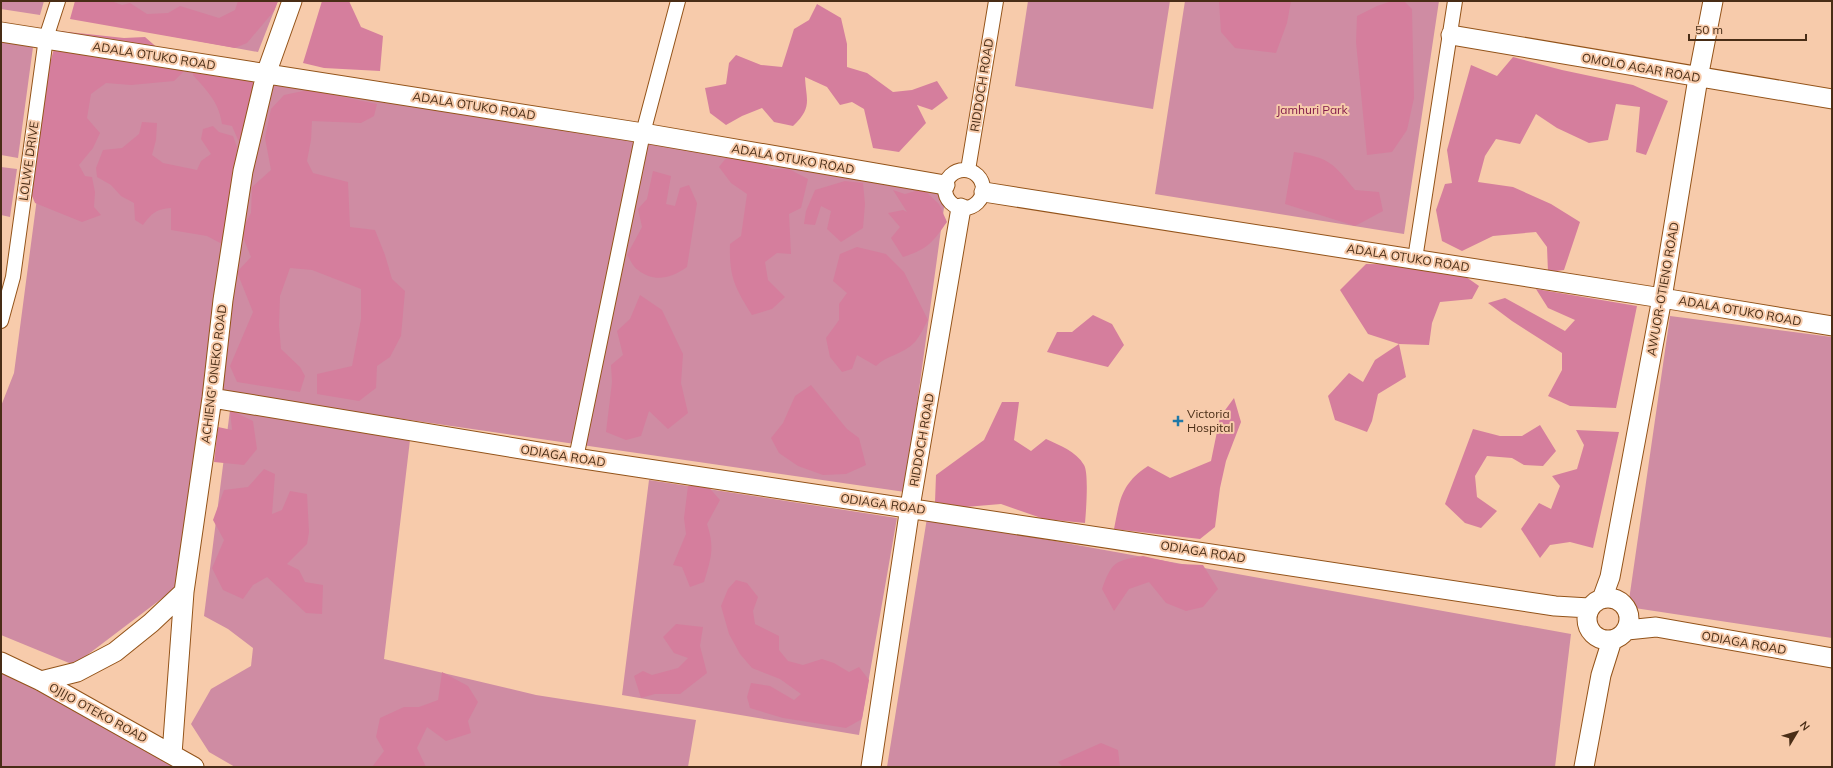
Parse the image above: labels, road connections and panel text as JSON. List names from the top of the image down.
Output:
{
  "streets": {
    "main road": [
      "ADALA OTUKO ROAD",
      "OMOLO AGAR ROAD",
      "RIDDOCH ROAD",
      "AWUOR-OTIENO ROAD",
      "ACHIENG' ONEKO ROAD",
      "ODIAGA ROAD",
      "OJIJO OTEKO ROAD"
    ],
    "street": ["LOLWE DRIVE"]
  },
  "crossings": [
    ["ADALA OTUKO ROAD", "RIDDOCH ROAD"],
    ["ADALA OTUKO ROAD", "LOLWE DRIVE"],
    ["ADALA OTUKO ROAD", "AWUOR-OTIENO ROAD"],
    ["ADALA OTUKO ROAD", "ACHIENG' ONEKO ROAD"],
    ["OMOLO AGAR ROAD", "AWUOR-OTIENO ROAD"],
    ["RIDDOCH ROAD", "ODIAGA ROAD"],
    ["AWUOR-OTIENO ROAD", "ODIAGA ROAD"],
    ["ACHIENG' ONEKO ROAD", "ODIAGA ROAD"],
    ["ACHIENG' ONEKO ROAD", "OJIJO OTEKO ROAD"]
  ],
  "parks": ["Jamhuri Park"],
  "places": {
    "health": ["Victoria Hospital"]
  },
  "scale_bar": "50 m",
  "north": "top right"
}
